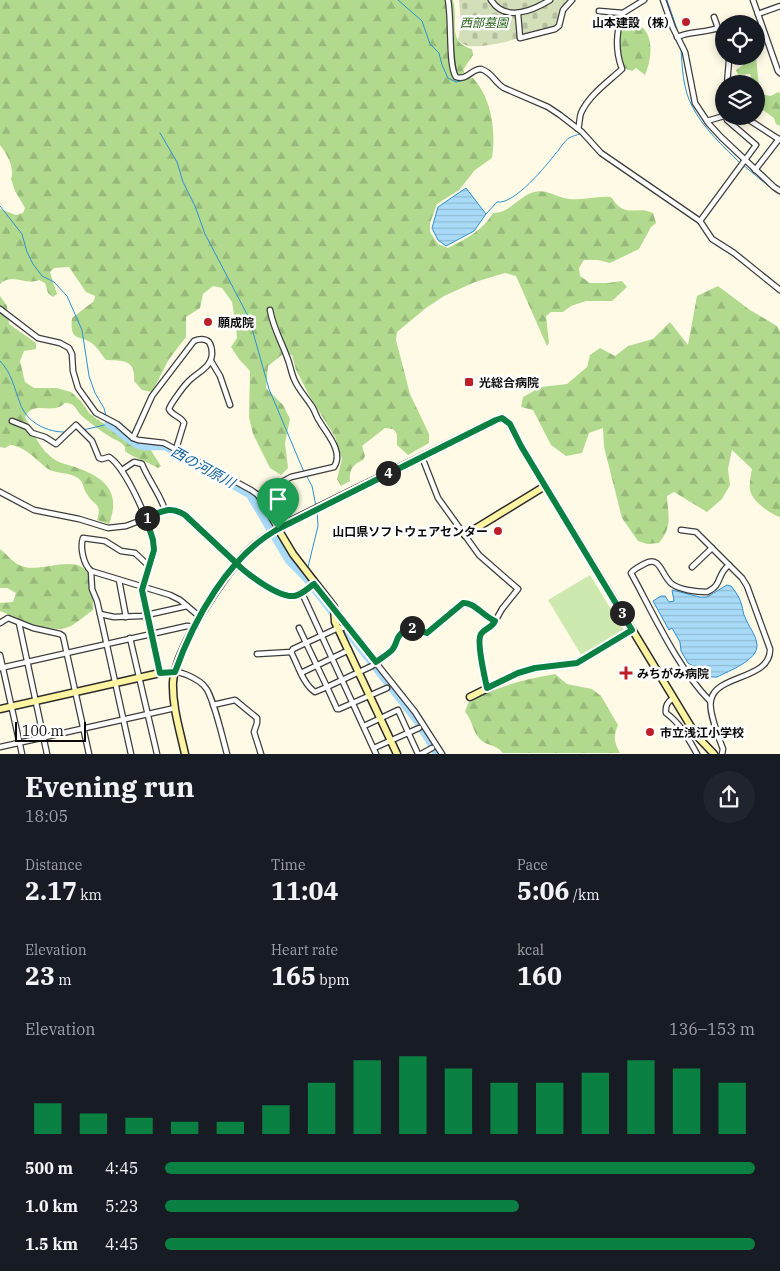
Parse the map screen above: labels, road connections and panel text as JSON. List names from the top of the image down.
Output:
{
  "water": ["西の河原川"],
  "parks": ["西部墓園"],
  "places": {
    "other": [
      "山本建設（株）",
      "願成院",
      "山口県ソフトウェアセンター",
      "市立浅江小学校"
    ],
    "transit": ["光総合病院"],
    "health": ["みちがみ病院"]
  },
  "scale_bar": "100 m",
  "page": {
    "pins": [
      "4",
      "1",
      "3",
      "2"
    ],
    "scale": "100 m",
    "heading": ["Evening run", "18:05"],
    "stats": [
      ["Distance", "2.17 km"],
      ["Time", "11:04"],
      ["Pace", "5:06 /km"],
      ["Elevation", "23 m"],
      ["Heart rate", "165 bpm"],
      ["kcal", "160"]
    ],
    "chart": ["Elevation", "136–153 m"],
    "list": [
      {
        "name": "500 m",
        "note": "4:45"
      },
      {
        "name": "1.0 km",
        "note": "5:23"
      },
      {
        "name": "1.5 km",
        "note": "4:45"
      }
    ]
  }
}
